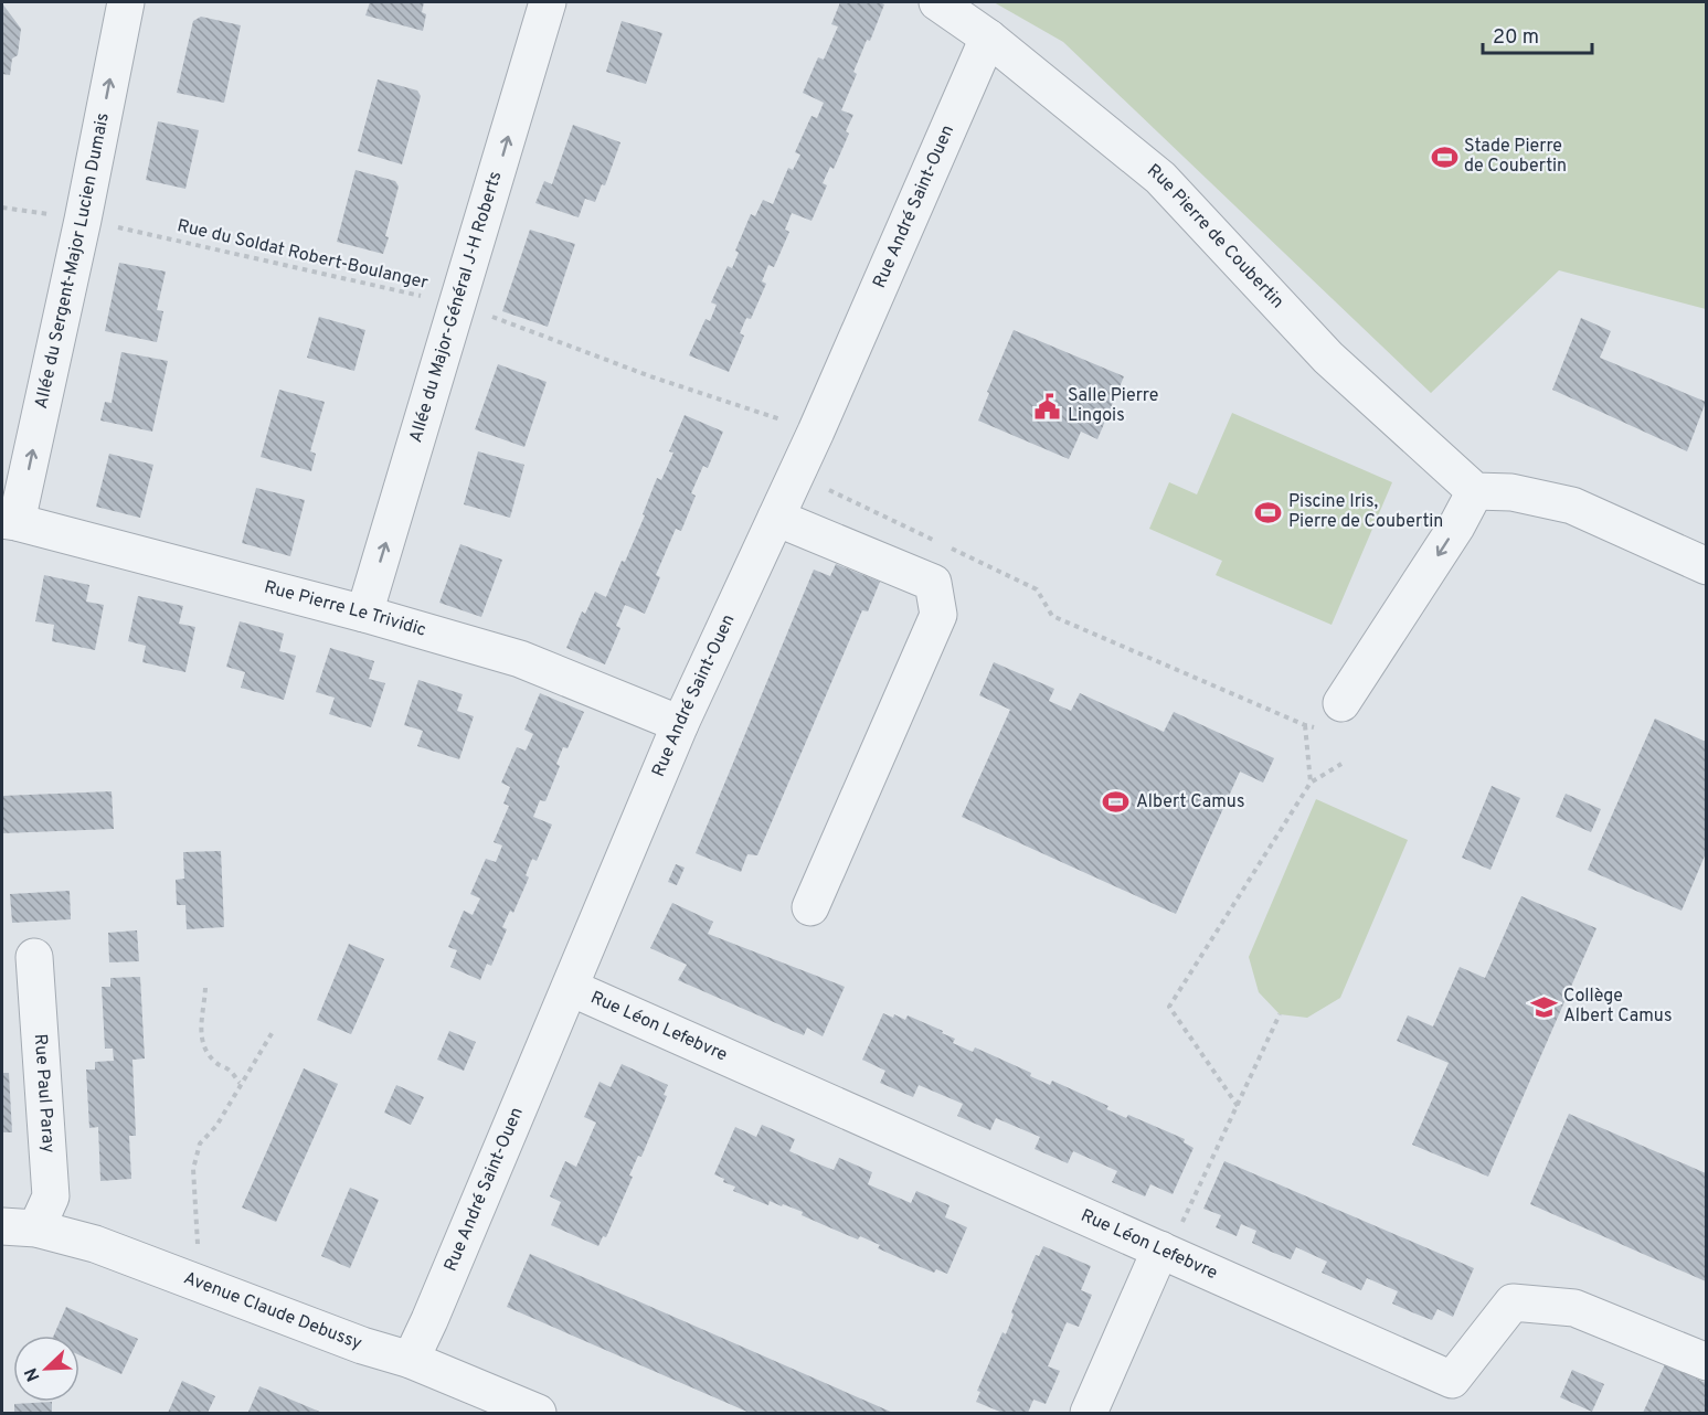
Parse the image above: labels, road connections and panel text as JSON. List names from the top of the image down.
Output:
{
  "streets": {
    "street": [
      "Rue André Saint-Ouen",
      "Rue Pierre de Coubertin",
      "Allée du Sergent-Major Lucien Dumais",
      "Allée du Major-Général J-H Roberts",
      "Rue Pierre Le Trividic",
      "Rue Léon Lefebvre",
      "Rue Paul Paray",
      "Avenue Claude Debussy"
    ],
    "path": ["Rue du Soldat Robert-Boulanger"]
  },
  "crossings": [
    ["Rue André Saint-Ouen", "Rue Pierre de Coubertin"],
    ["Rue André Saint-Ouen", "Rue du Soldat Robert-Boulanger"],
    ["Rue André Saint-Ouen", "Rue Pierre Le Trividic"],
    ["Rue André Saint-Ouen", "Rue Léon Lefebvre"],
    ["Rue André Saint-Ouen", "Avenue Claude Debussy"],
    ["Rue du Soldat Robert-Boulanger", "Allée du Sergent-Major Lucien Dumais"],
    ["Rue du Soldat Robert-Boulanger", "Allée du Major-Général J-H Roberts"],
    ["Allée du Sergent-Major Lucien Dumais", "Rue Pierre Le Trividic"],
    ["Allée du Major-Général J-H Roberts", "Rue Pierre Le Trividic"],
    ["Rue Paul Paray", "Avenue Claude Debussy"]
  ],
  "one_way": ["Allée du Sergent-Major Lucien Dumais", "Allée du Major-Général J-H Roberts"],
  "places": {
    "sports": ["Stade Pierre de Coubertin", "Piscine Iris, Pierre de Coubertin", "Albert Camus"],
    "public building": ["Salle Pierre Lingois"],
    "school or university": ["Collège Albert Camus"]
  },
  "scale_bar": "20 m",
  "north": "bottom left"
}
